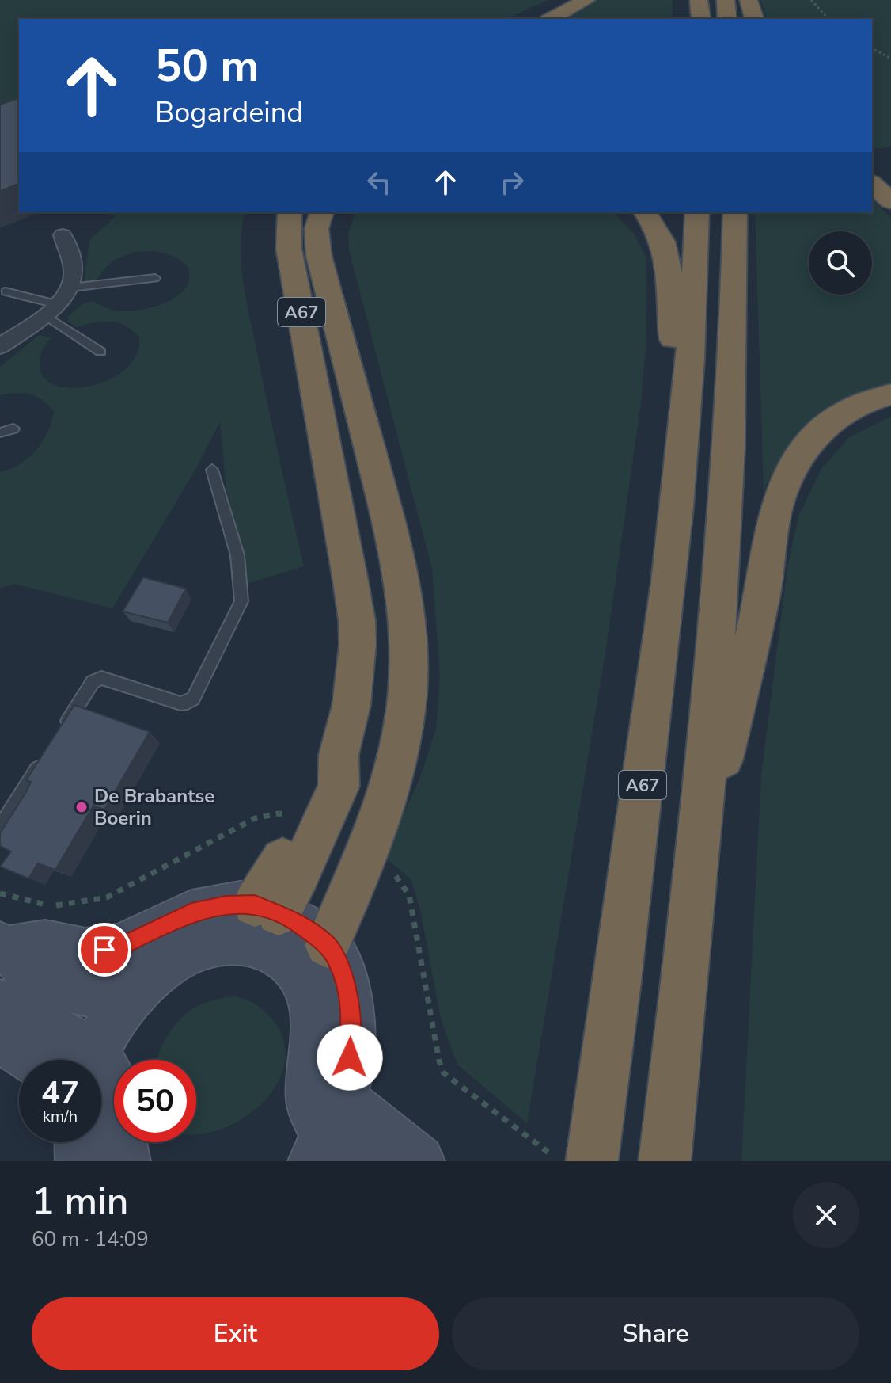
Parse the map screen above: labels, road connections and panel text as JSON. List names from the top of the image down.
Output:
{
  "streets": {
    "highway": ["A67"]
  },
  "places": ["De Brabantse Boerin"],
  "page": {
    "turn": ["50 m", "Bogardeind"],
    "speed": "47 km/h",
    "limit": "50",
    "heading": ["1 min", "60 m · 14:09"],
    "buttons": ["Exit", "Share"]
  }
}
